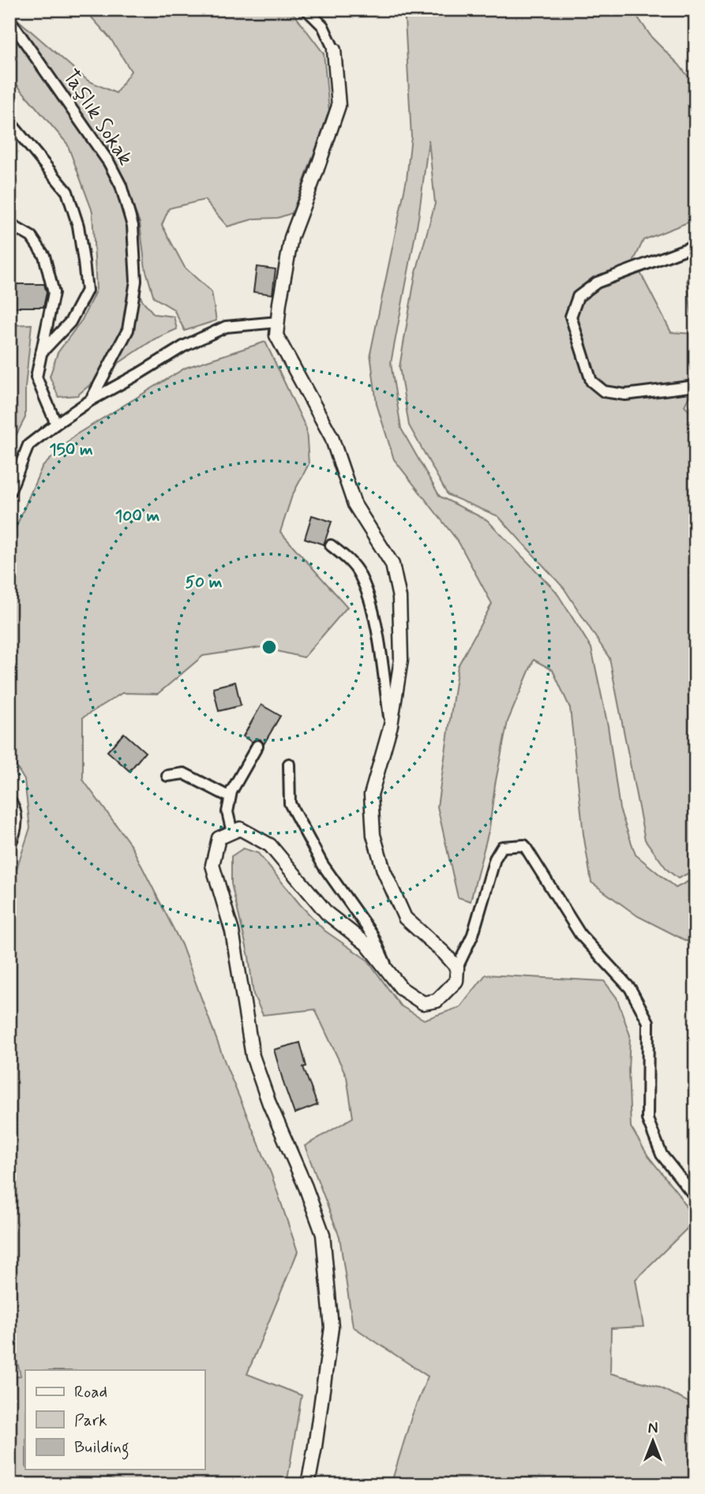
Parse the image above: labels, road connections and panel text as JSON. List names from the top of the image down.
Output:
{
  "streets": {
    "street": ["Taşlık Sokak"]
  },
  "legend": ["Road", "Park", "Building"],
  "north": "top",
  "rings": ["150 m", "100 m", "50 m"]
}
